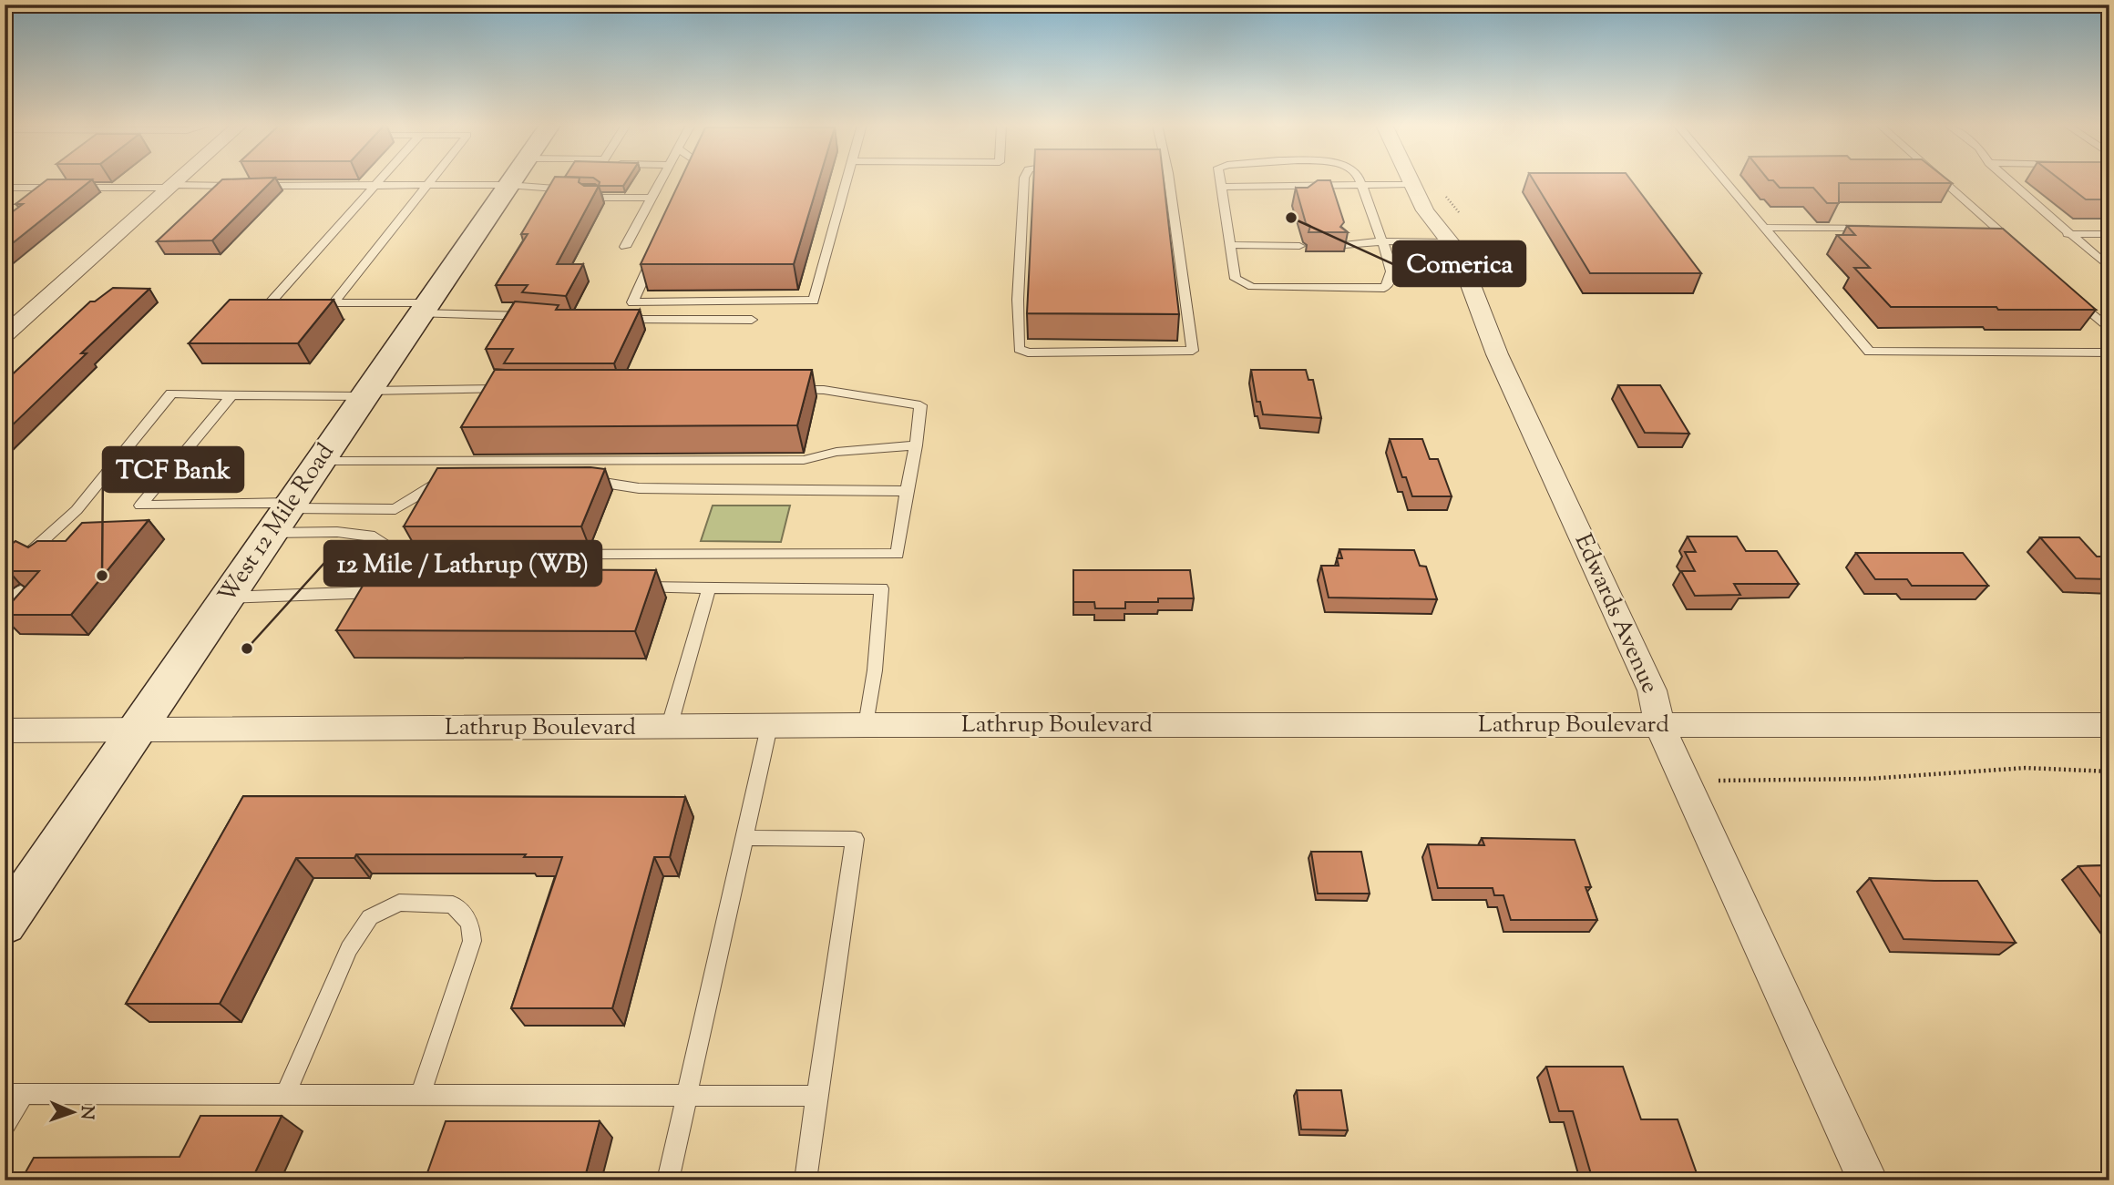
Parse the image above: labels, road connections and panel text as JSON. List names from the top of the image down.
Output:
{
  "streets": {
    "main road": ["West 12 Mile Road"],
    "street": ["Edwards Avenue", "Lathrup Boulevard"]
  },
  "crossings": [
    ["West 12 Mile Road", "Lathrup Boulevard"],
    ["Edwards Avenue", "Lathrup Boulevard"]
  ],
  "places": ["Comerica", "TCF Bank", "12 Mile / Lathrup (WB)"],
  "north": "right"
}
